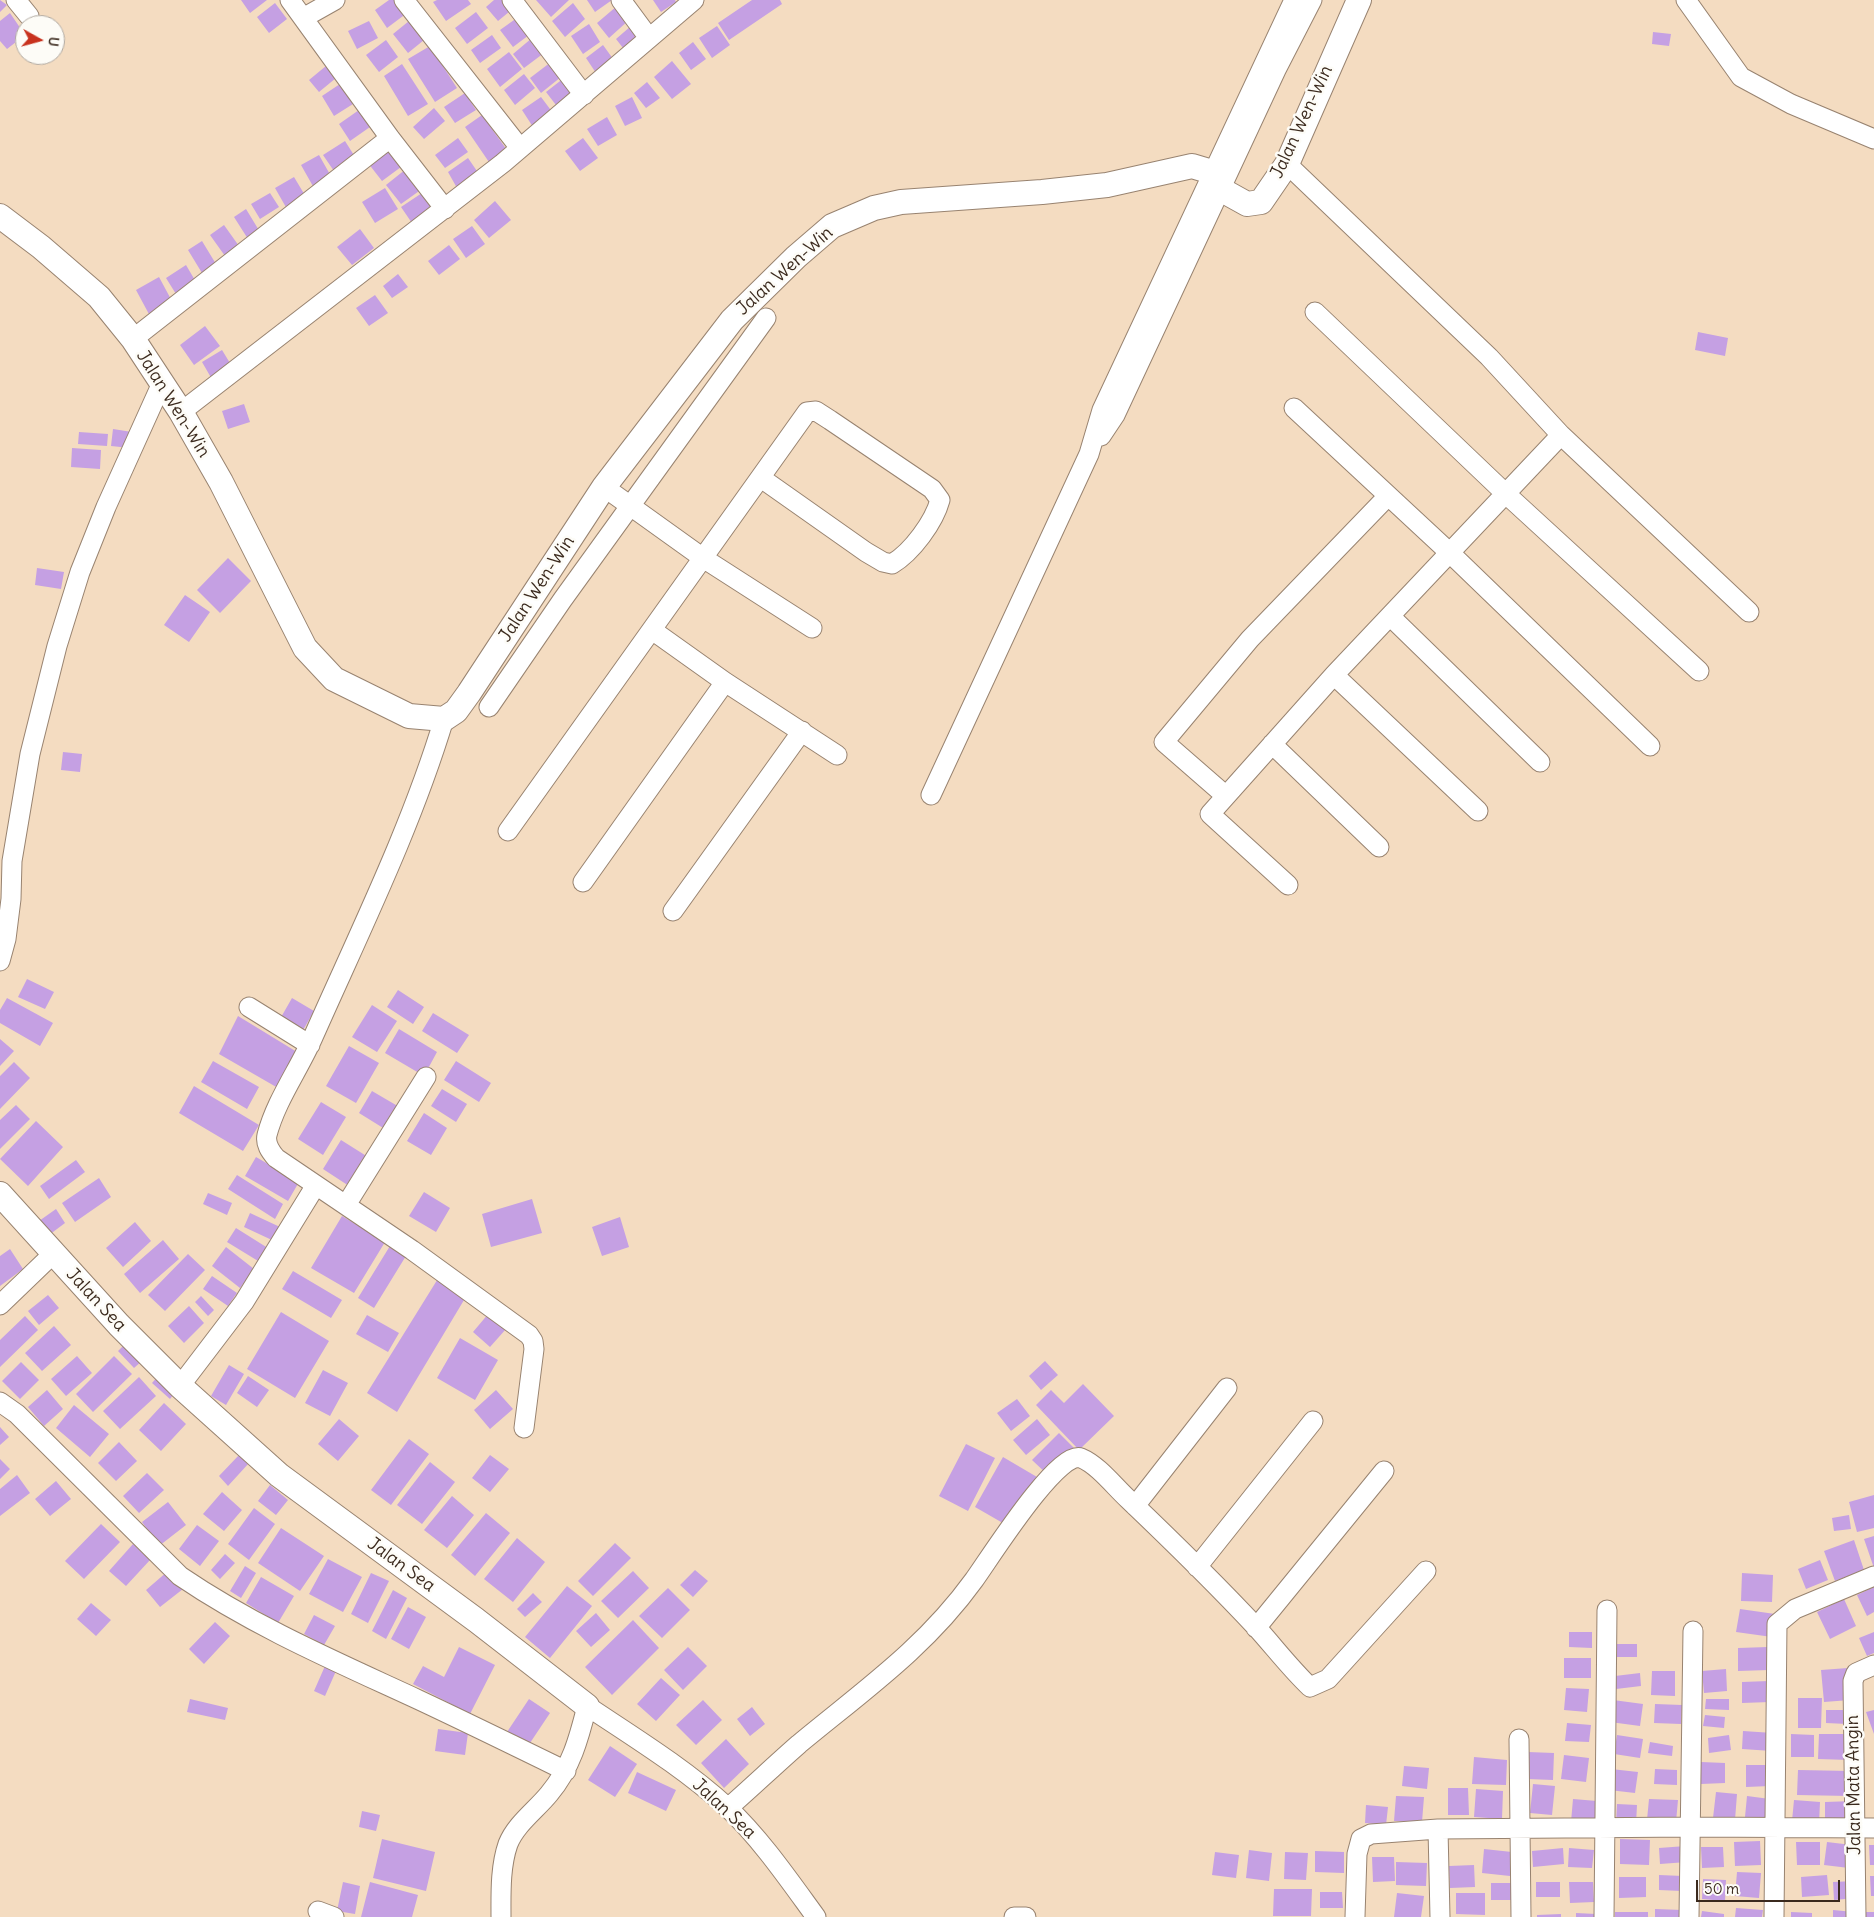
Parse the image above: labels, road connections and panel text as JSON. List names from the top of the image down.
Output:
{
  "streets": {
    "street": ["Jalan Wen-Win", "Jalan Sea", "Jalan Mata Angin"]
  },
  "scale_bar": "50 m",
  "north": "right"
}
